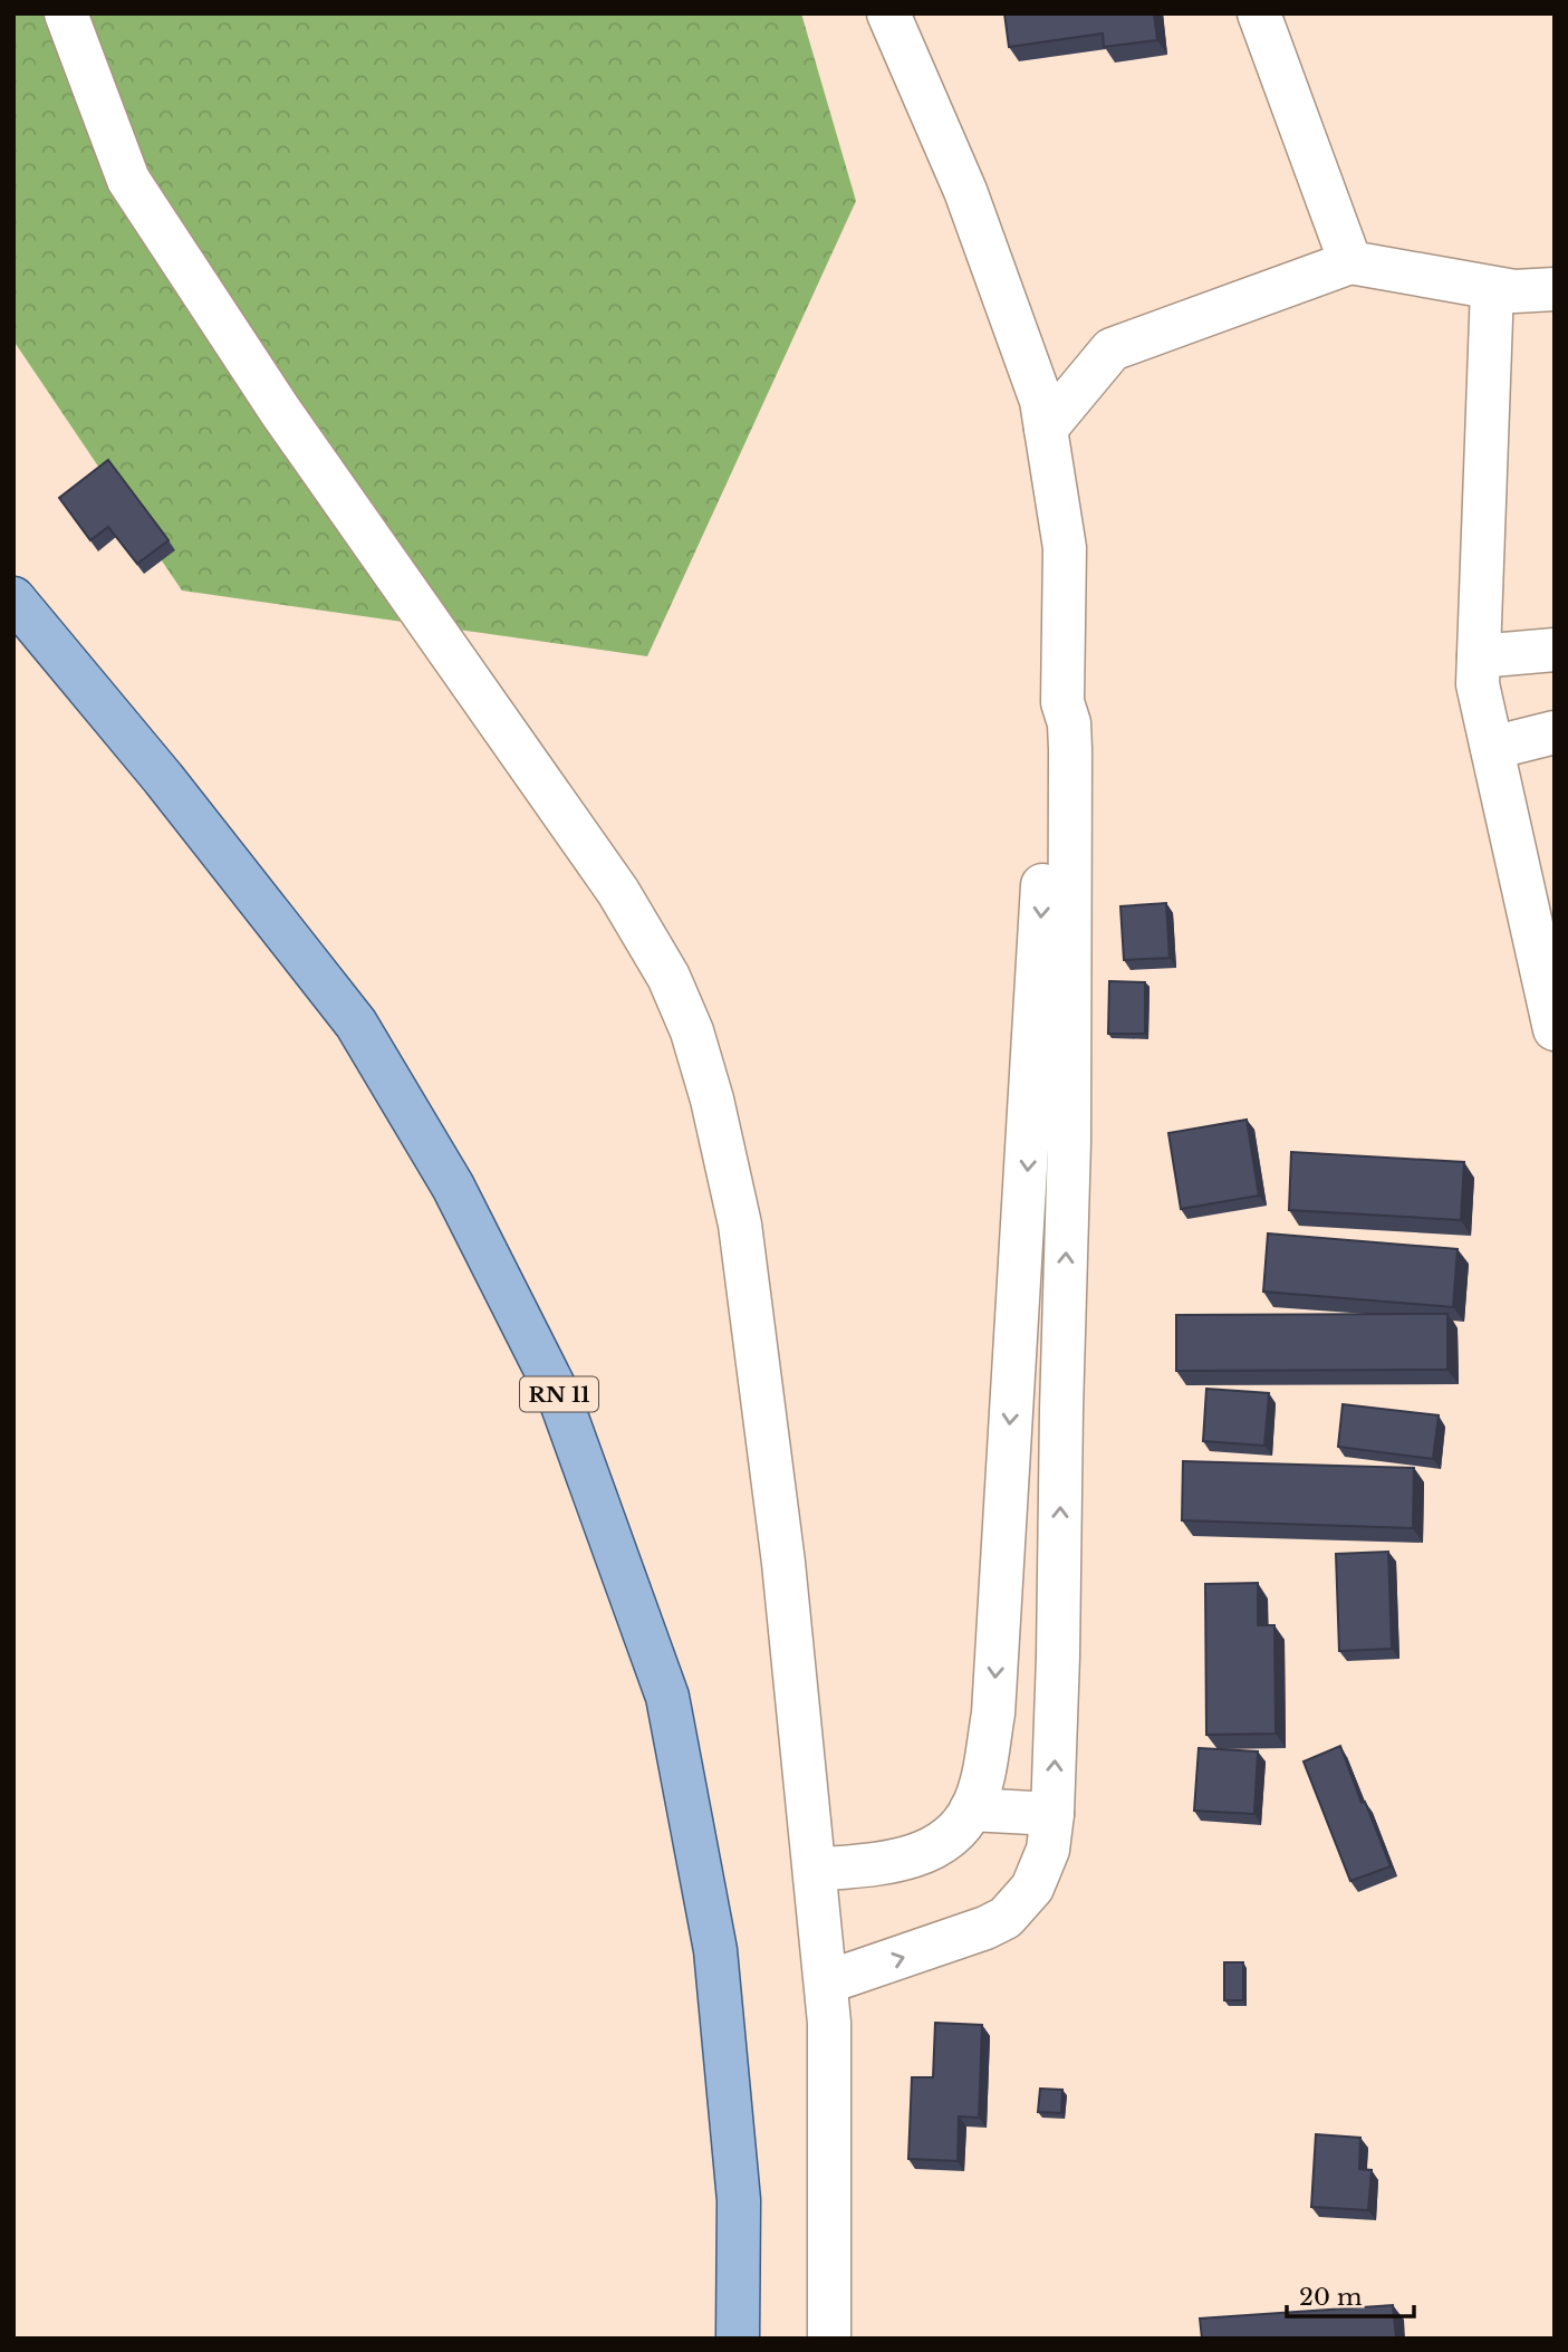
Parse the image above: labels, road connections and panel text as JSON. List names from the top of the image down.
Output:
{
  "streets": {
    "main road": ["RN 11"]
  },
  "scale_bar": "20 m"
}
